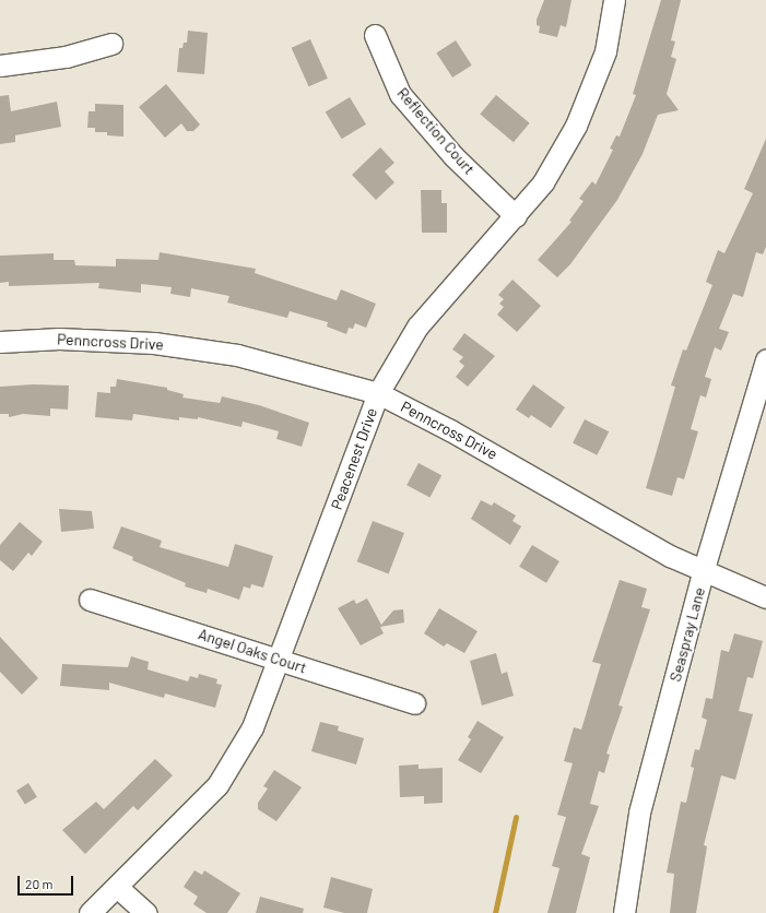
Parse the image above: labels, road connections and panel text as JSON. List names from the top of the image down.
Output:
{
  "streets": {
    "street": [
      "Reflection Court",
      "Penncross Drive",
      "Peacenest Drive",
      "Seaspray Lane",
      "Angel Oaks Court"
    ]
  },
  "crossings": [
    ["Reflection Court", "Peacenest Drive"],
    ["Penncross Drive", "Peacenest Drive"],
    ["Penncross Drive", "Seaspray Lane"],
    ["Peacenest Drive", "Angel Oaks Court"]
  ],
  "scale_bar": "20 m"
}
